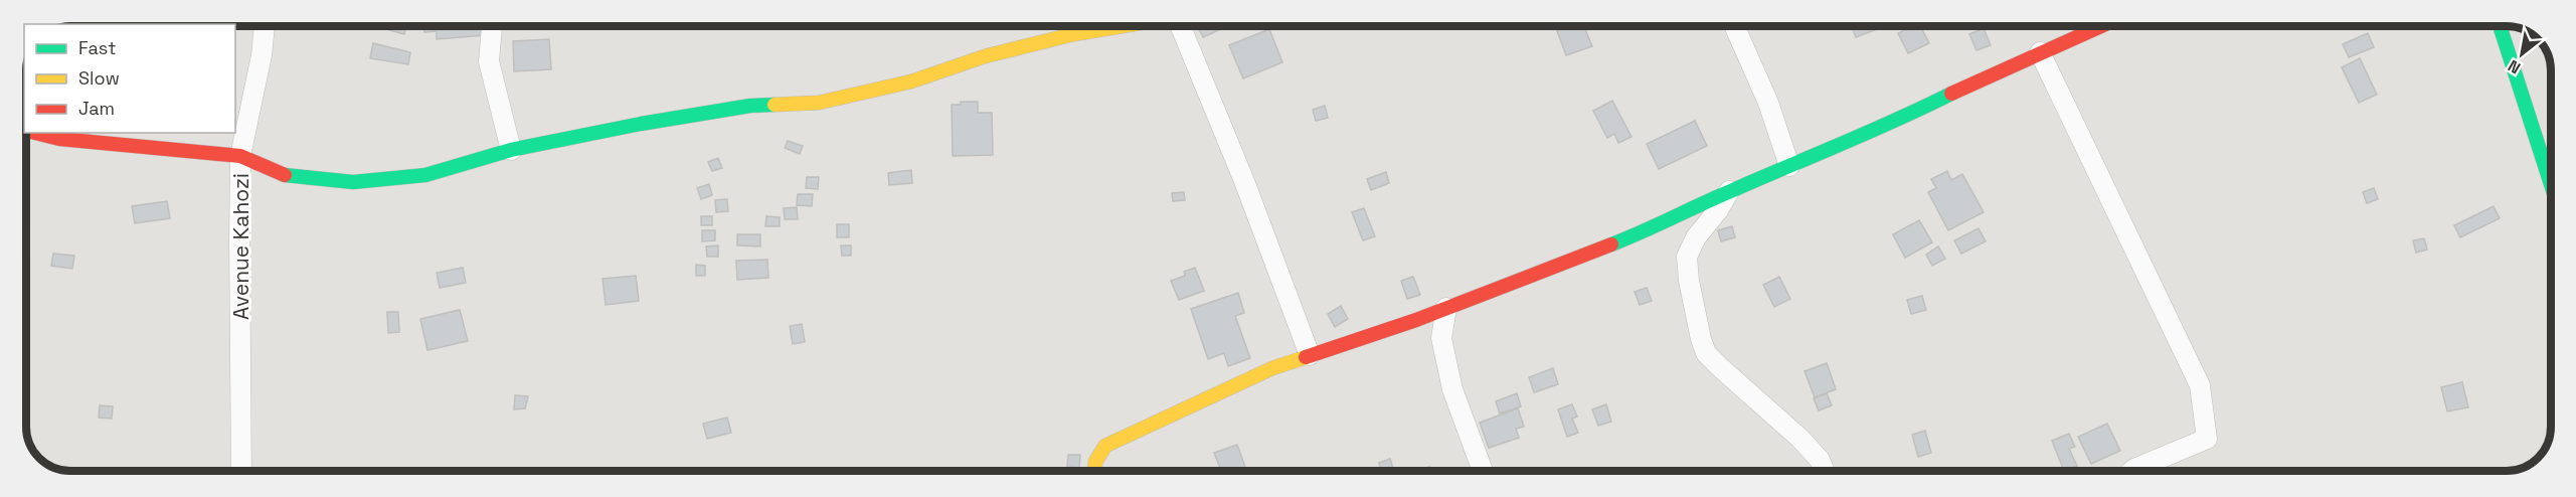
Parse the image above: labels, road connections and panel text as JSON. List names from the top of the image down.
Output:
{
  "streets": {
    "street": ["Avenue Kahozi"]
  },
  "legend": ["Fast", "Slow", "Jam"],
  "north": "bottom left"
}
